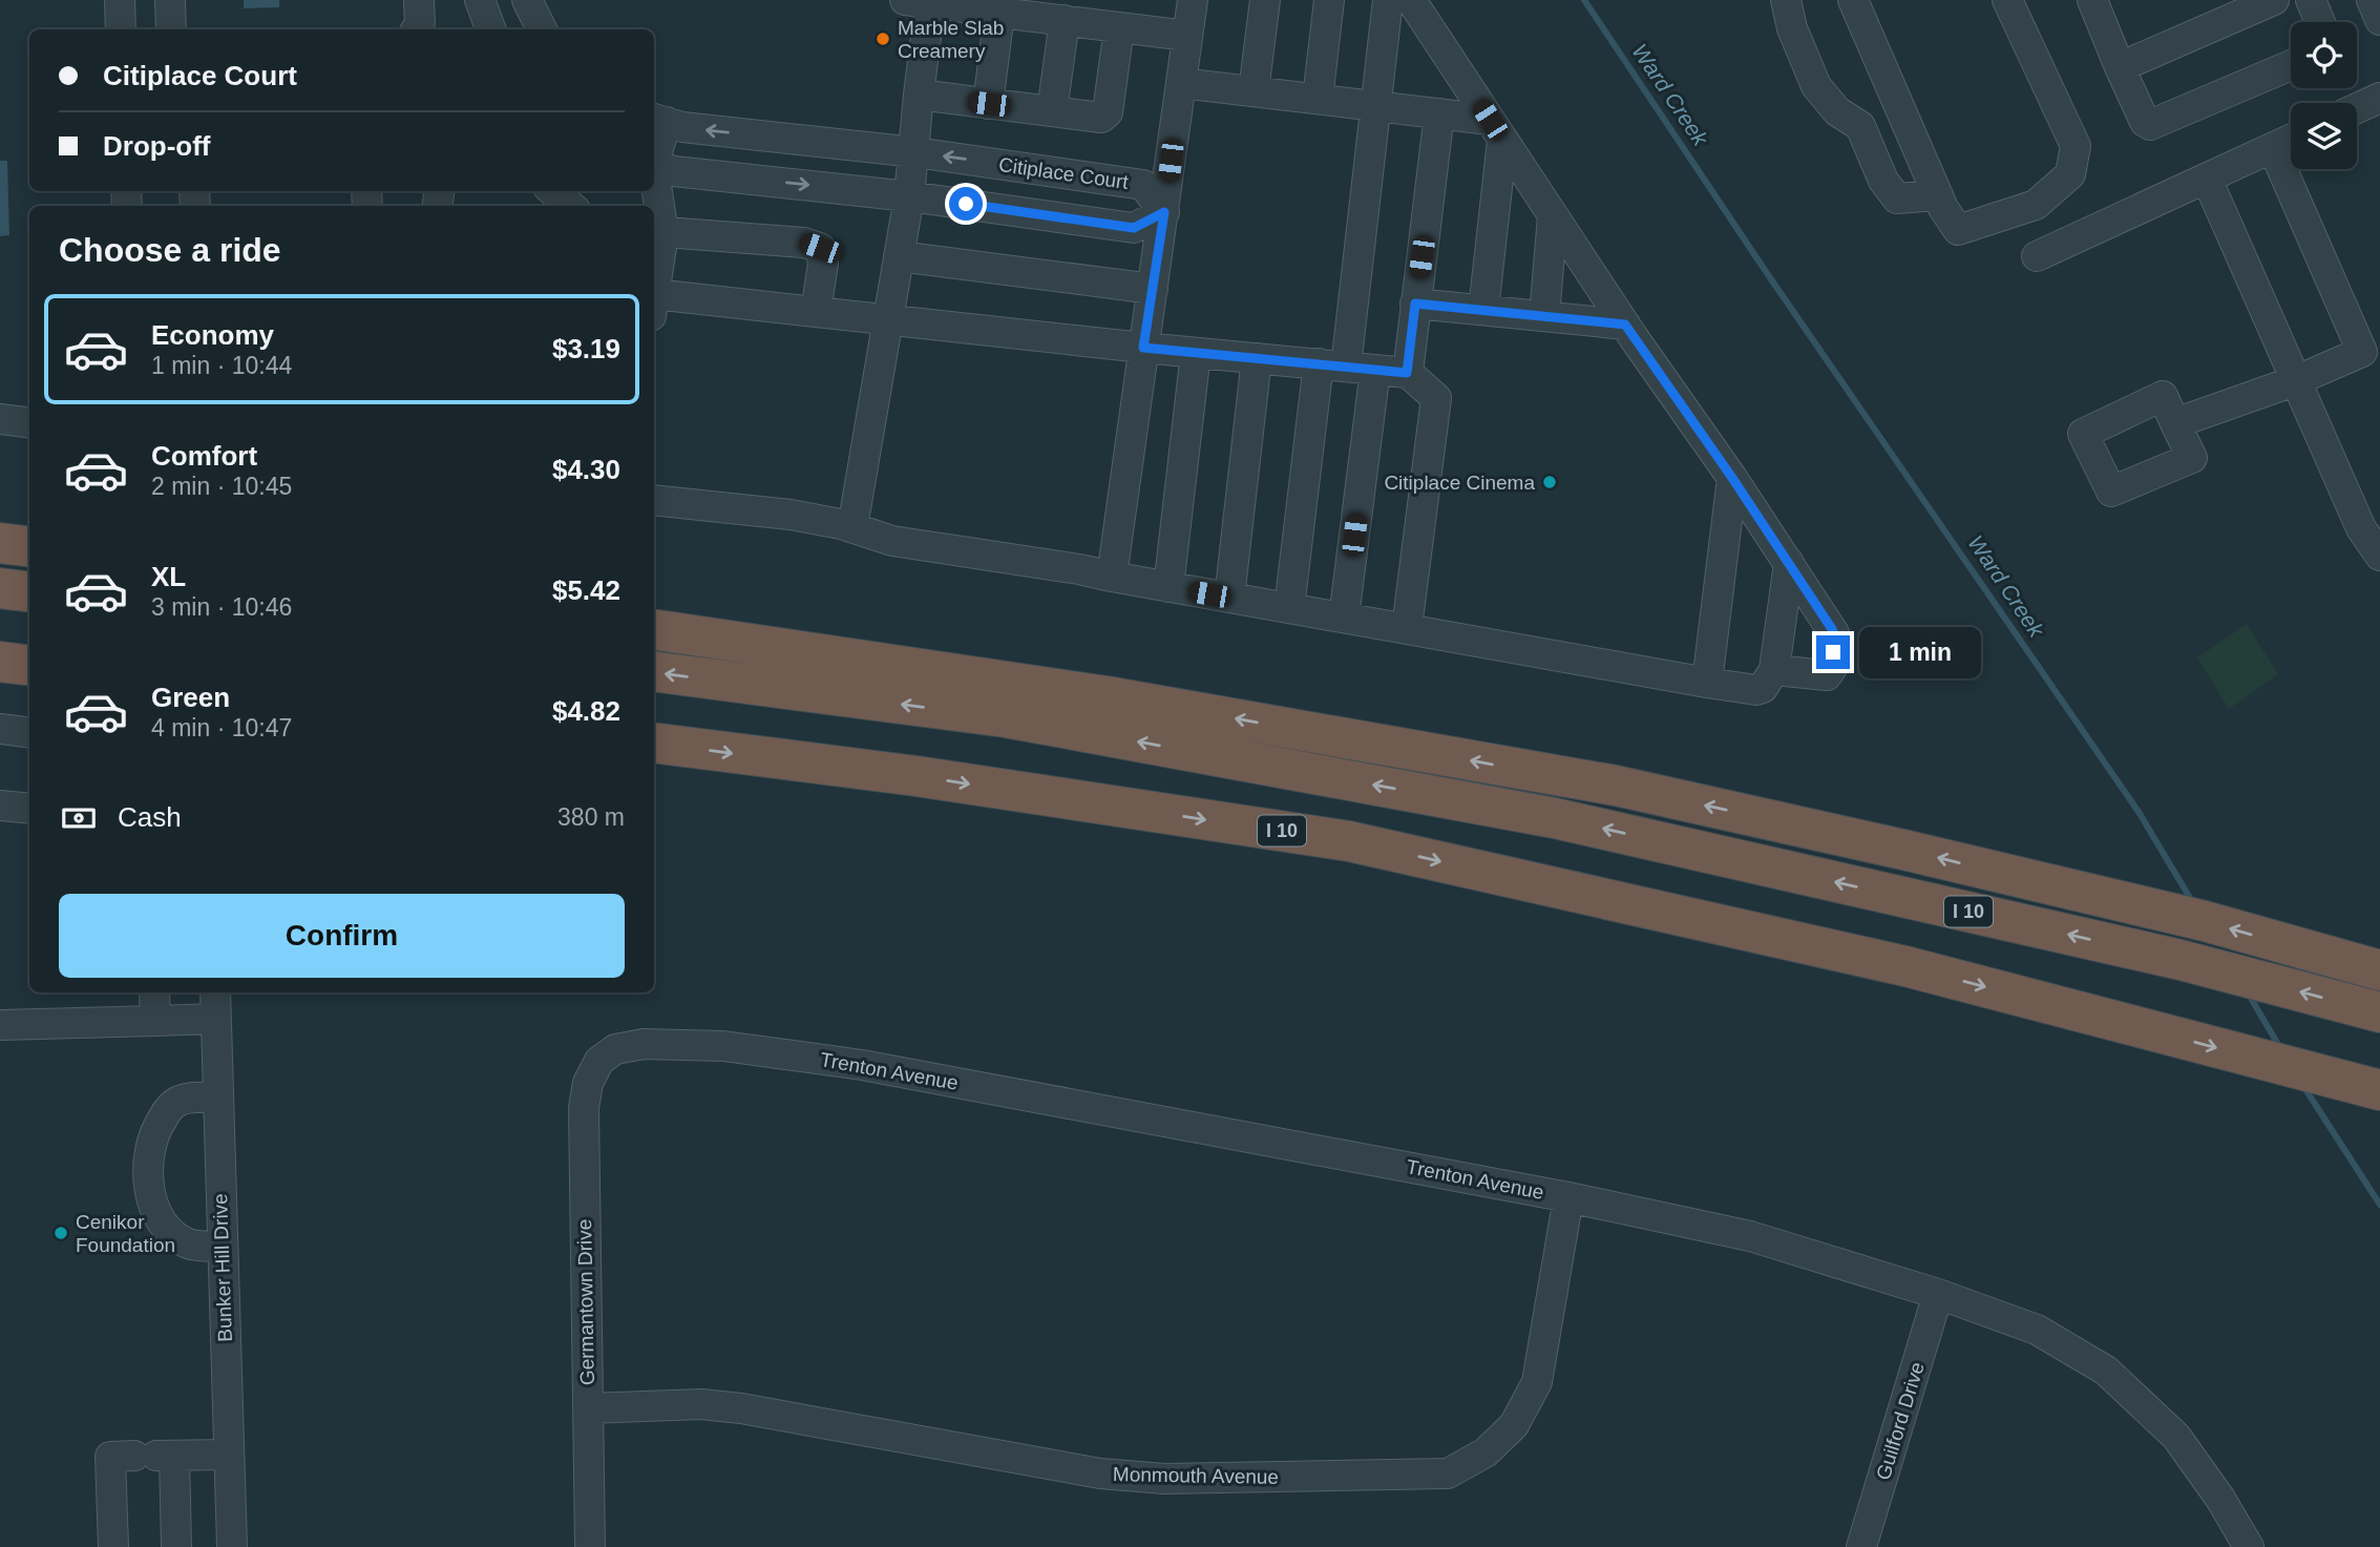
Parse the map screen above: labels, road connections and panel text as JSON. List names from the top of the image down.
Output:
{
  "streets": {
    "highway": ["I 10"],
    "street": [
      "Citiplace Court",
      "Trenton Avenue",
      "Bunker Hill Drive",
      "Germantown Drive",
      "Guilford Drive",
      "Monmouth Avenue"
    ]
  },
  "crossings": [
    ["Trenton Avenue", "Germantown Drive"],
    ["Trenton Avenue", "Guilford Drive"],
    ["Trenton Avenue", "Monmouth Avenue"],
    ["Germantown Drive", "Monmouth Avenue"]
  ],
  "water": ["Ward Creek"],
  "places": ["Marble Slab Creamery", "Citiplace Cinema", "Cenikor Foundation"],
  "page": {
    "banner": ["Citiplace Court", "Drop-off"],
    "heading": "Choose a ride",
    "list": [
      {
        "name": "Economy",
        "note": "1 min · 10:44",
        "value": "$3.19"
      },
      {
        "name": "Comfort",
        "note": "2 min · 10:45",
        "value": "$4.30"
      },
      {
        "name": "XL",
        "note": "3 min · 10:46",
        "value": "$5.42"
      },
      {
        "name": "Green",
        "note": "4 min · 10:47",
        "value": "$4.82"
      }
    ],
    "bubble": "1 min",
    "pay": ["Cash", "380 m"],
    "buttons": "Confirm"
  }
}
